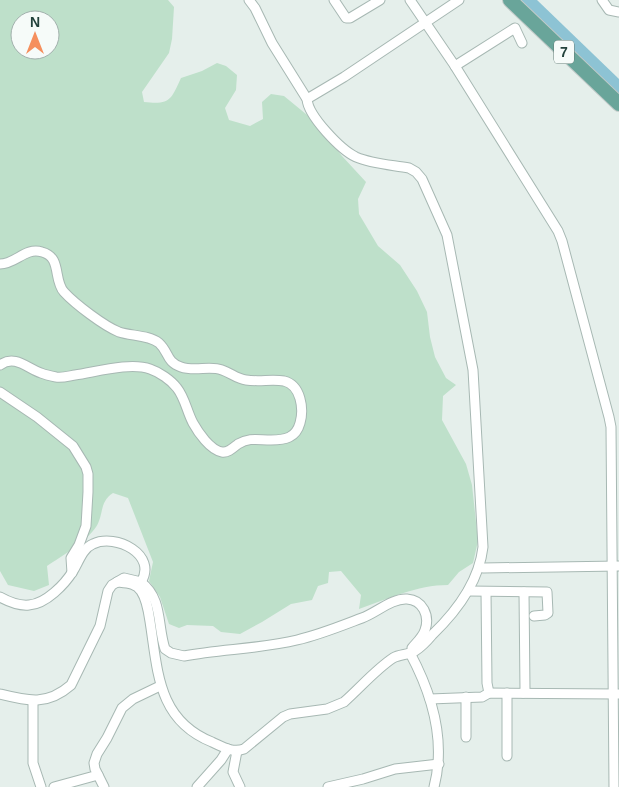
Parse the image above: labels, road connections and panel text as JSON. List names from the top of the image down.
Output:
{
  "streets": {
    "main road": ["7"]
  },
  "north": "top"
}
